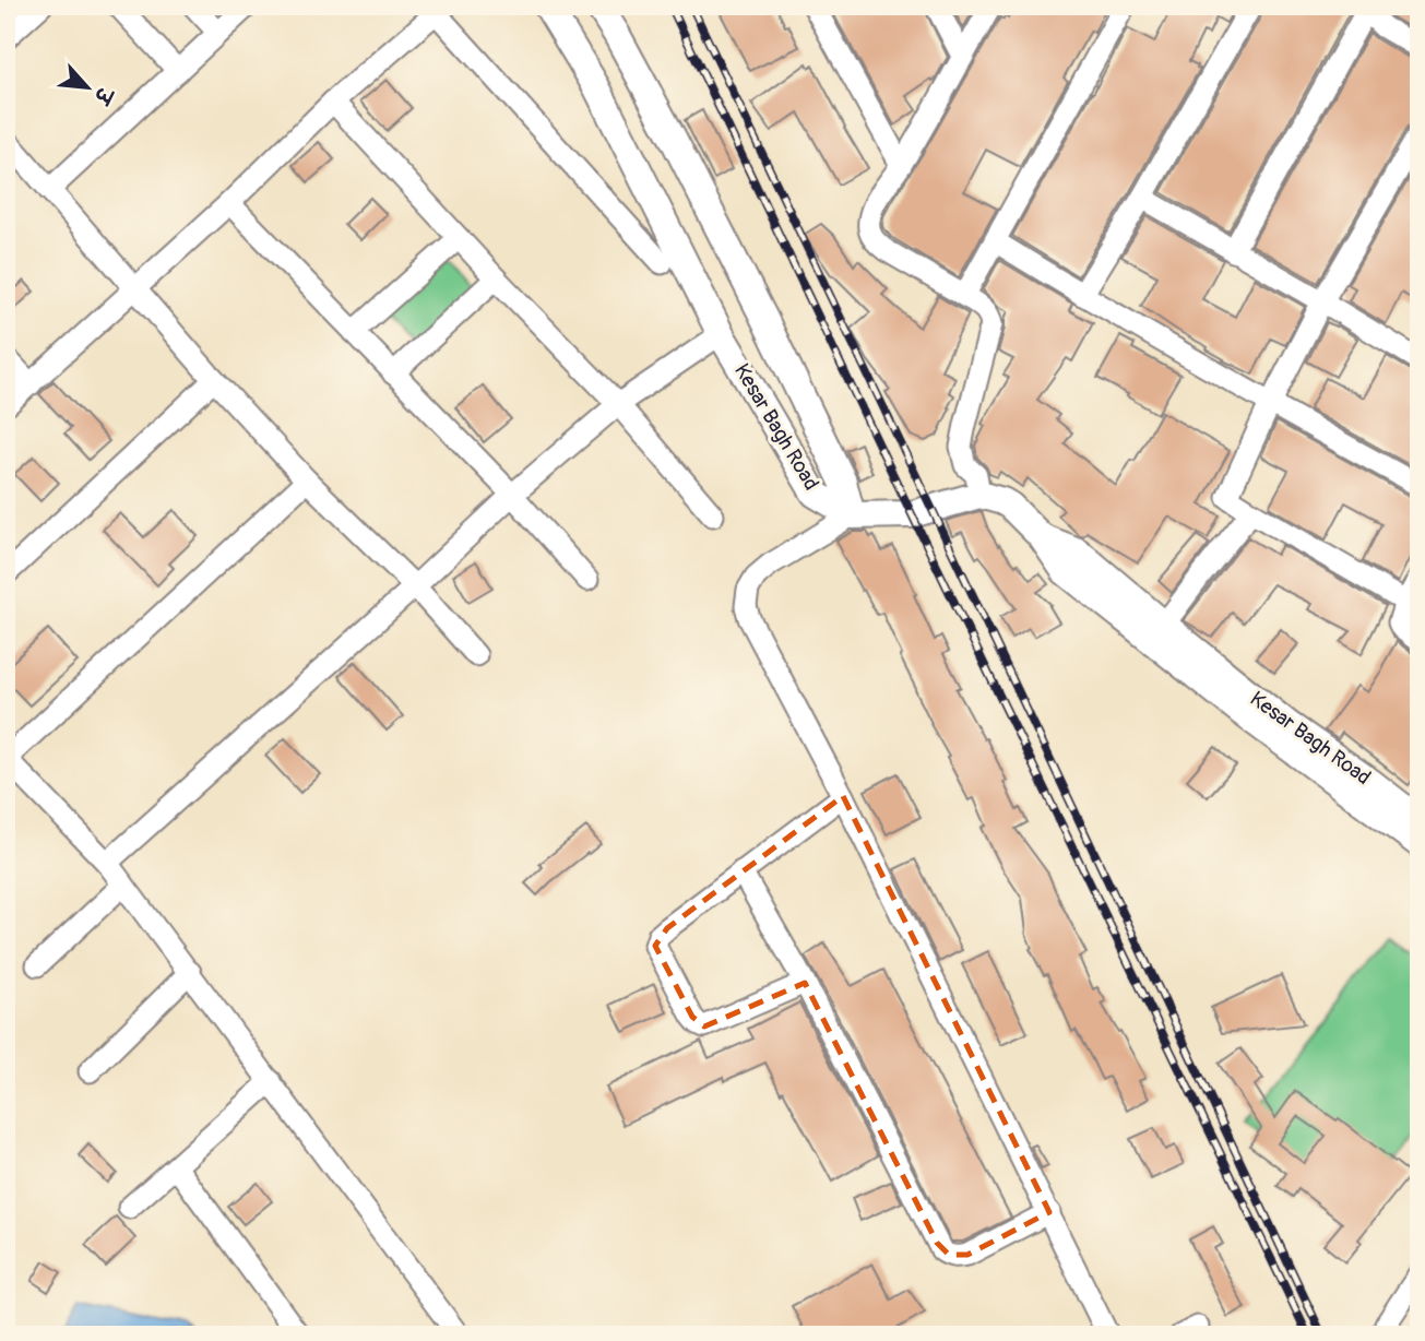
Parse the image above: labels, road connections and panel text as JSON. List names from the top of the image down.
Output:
{
  "streets": {
    "main road": ["Kesar Bagh Road"]
  },
  "north": "bottom right"
}
